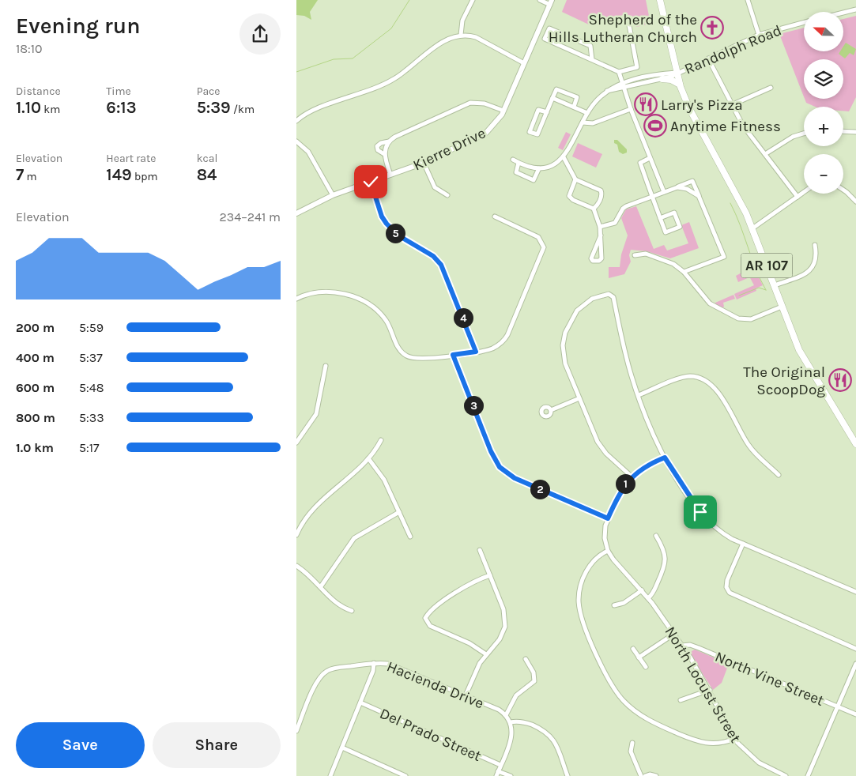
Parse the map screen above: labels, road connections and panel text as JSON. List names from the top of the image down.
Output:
{
  "streets": {
    "main road": ["AR 107"],
    "street": [
      "Randolph Road",
      "Kierre Drive",
      "North Vine Street",
      "Hacienda Drive",
      "North Locust Street",
      "Del Prado Street"
    ]
  },
  "crossings": [
    ["Randolph Road", "AR 107"],
    ["North Vine Street", "North Locust Street"]
  ],
  "places": {
    "church": ["Shepherd of the Hills Lutheran Church"],
    "restaurant": ["Larry's Pizza", "The Original ScoopDog"],
    "sports": ["Anytime Fitness"]
  },
  "north": "left",
  "page": {
    "heading": ["Evening run", "18:10"],
    "map_buttons": ["+", "−"],
    "stats": [
      ["Distance", "1.10 km"],
      ["Time", "6:13"],
      ["Pace", "5:39 /km"],
      ["Elevation", "7 m"],
      ["Heart rate", "149 bpm"],
      ["kcal", "84"]
    ],
    "chart": ["Elevation", "234–241 m"],
    "pins": [
      "5",
      "4",
      "3",
      "1",
      "2"
    ],
    "list": [
      {
        "name": "200 m",
        "note": "5:59"
      },
      {
        "name": "400 m",
        "note": "5:37"
      },
      {
        "name": "600 m",
        "note": "5:48"
      },
      {
        "name": "800 m",
        "note": "5:33"
      },
      {
        "name": "1.0 km",
        "note": "5:17"
      }
    ],
    "buttons": ["Save", "Share"]
  }
}
